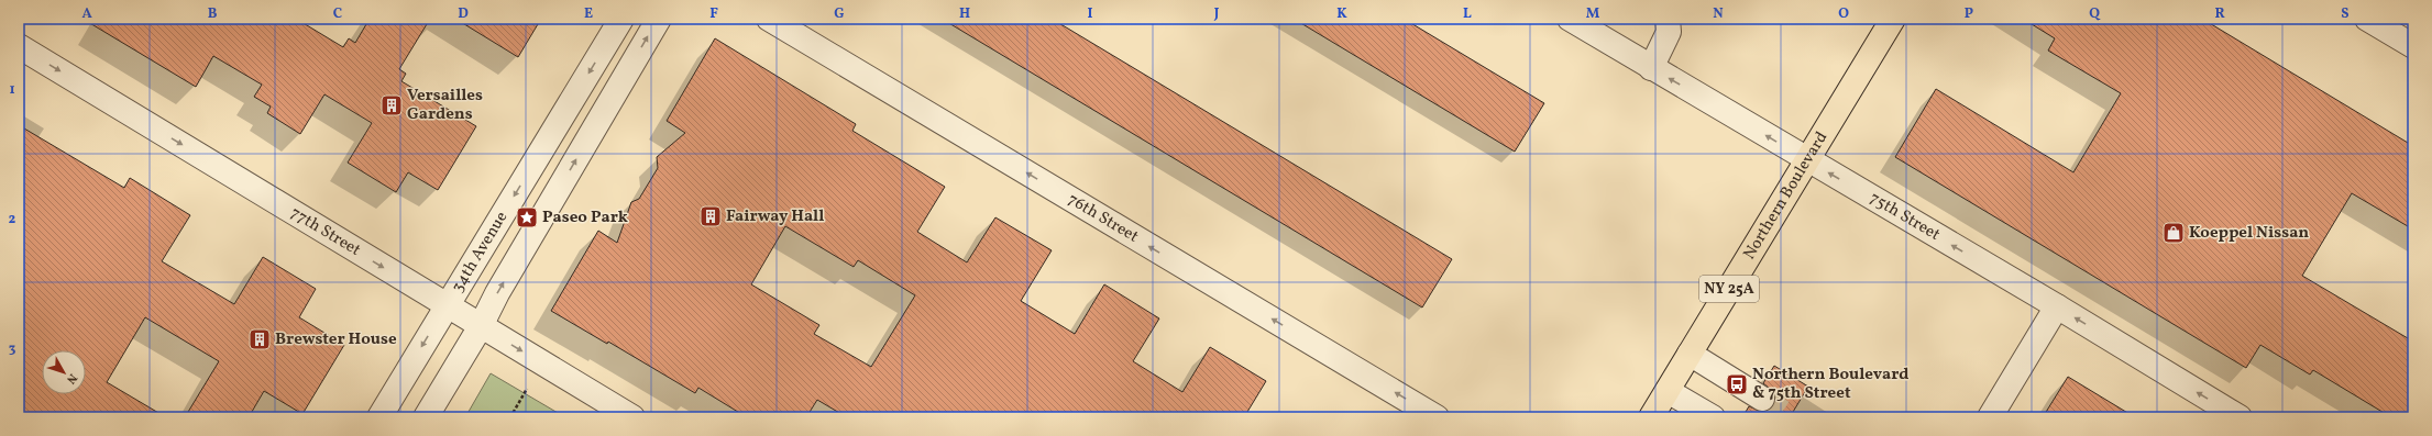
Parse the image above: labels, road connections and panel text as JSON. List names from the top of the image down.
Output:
{
  "streets": {
    "main road": ["Northern Boulevard", "NY 25A"],
    "street": [
      "75th Street",
      "76th Street",
      "77th Street",
      "34th Avenue"
    ]
  },
  "crossings": [
    ["Northern Boulevard", "75th Street"],
    ["77th Street", "34th Avenue"]
  ],
  "one_way": ["75th Street", "76th Street", "77th Street"],
  "places": {
    "building": ["Versailles Gardens", "Fairway Hall", "Brewster House"],
    "place": ["Paseo Park"],
    "shop": ["Koeppel Nissan"],
    "bus stop": ["Northern Boulevard & 75th Street"]
  },
  "north": "bottom right",
  "grid": {
    "columns": [
      "A",
      "B",
      "C",
      "D",
      "E",
      "F",
      "G",
      "H",
      "I",
      "J",
      "K",
      "L",
      "M",
      "N",
      "O",
      "P",
      "Q",
      "R",
      "S"
    ],
    "rows": ["1", "2", "3"]
  }
}
